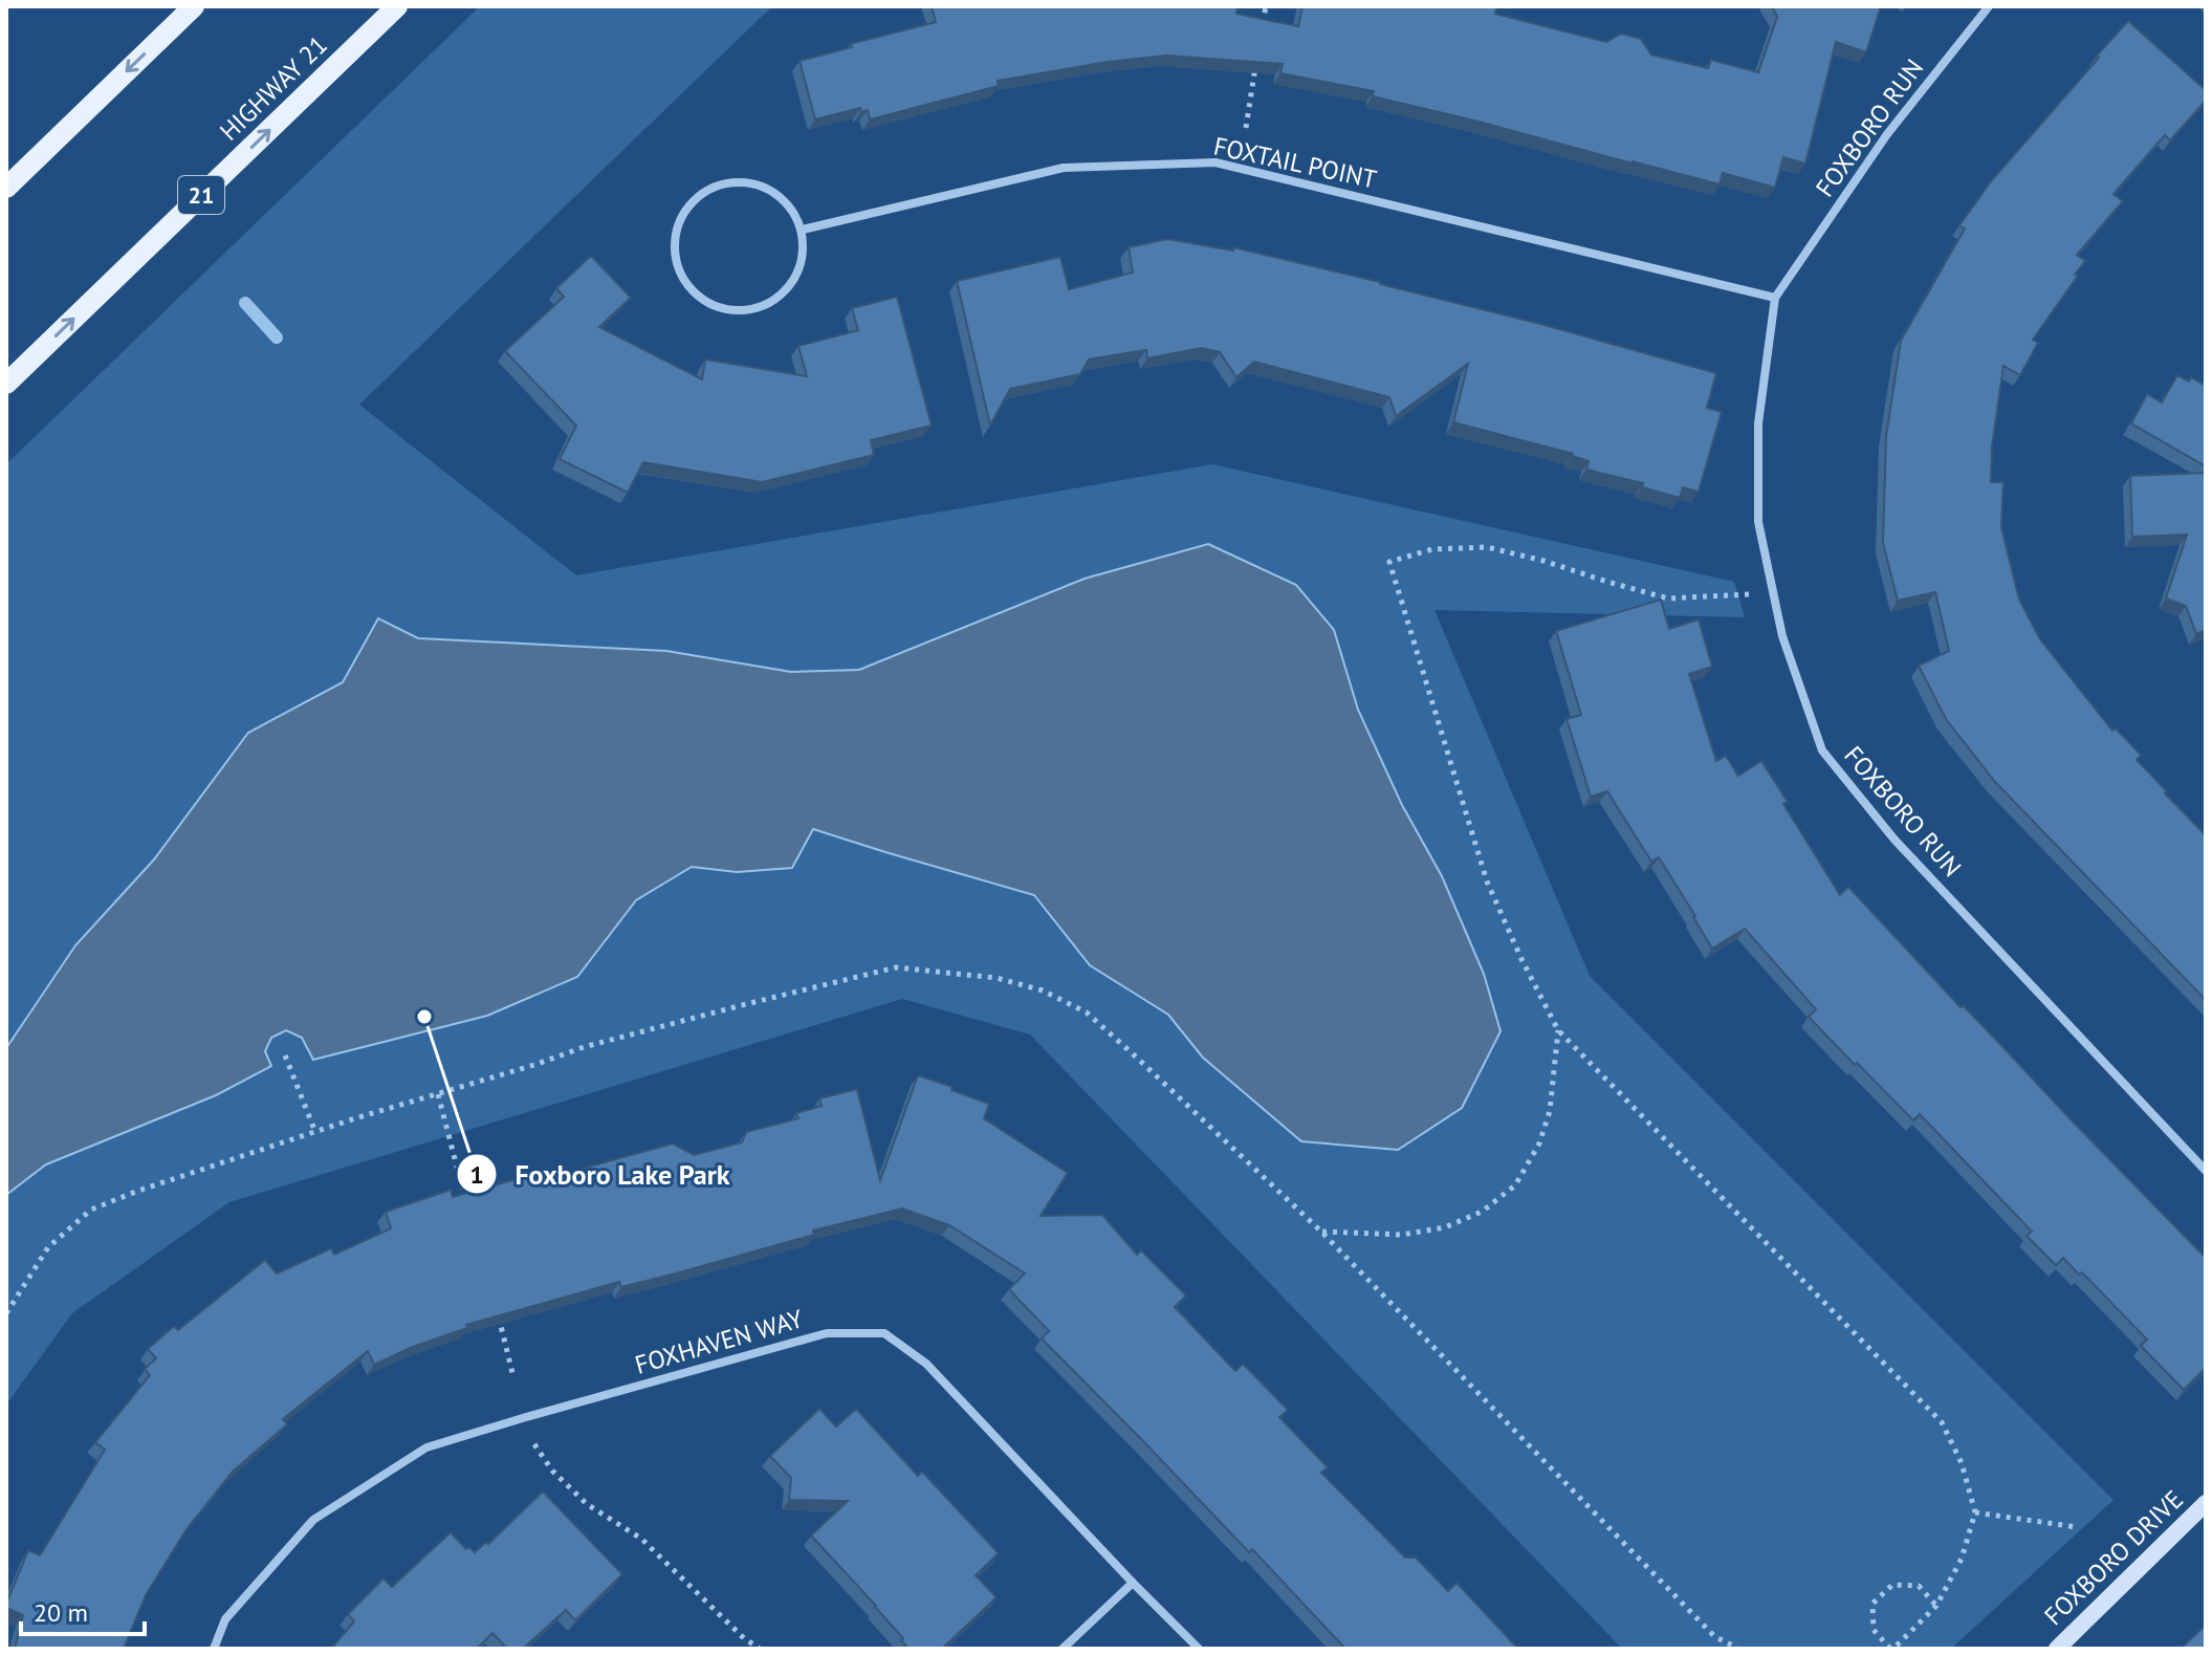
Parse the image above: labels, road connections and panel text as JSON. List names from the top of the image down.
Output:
{
  "streets": {
    "main road": ["HIGHWAY 21", "21"],
    "street": [
      "FOXBORO RUN",
      "FOXTAIL POINT",
      "FOXHAVEN WAY",
      "FOXBORO DRIVE"
    ]
  },
  "crossings": [
    ["FOXBORO RUN", "FOXTAIL POINT"]
  ],
  "places": ["Foxboro Lake Park"],
  "scale_bar": "20 m"
}
